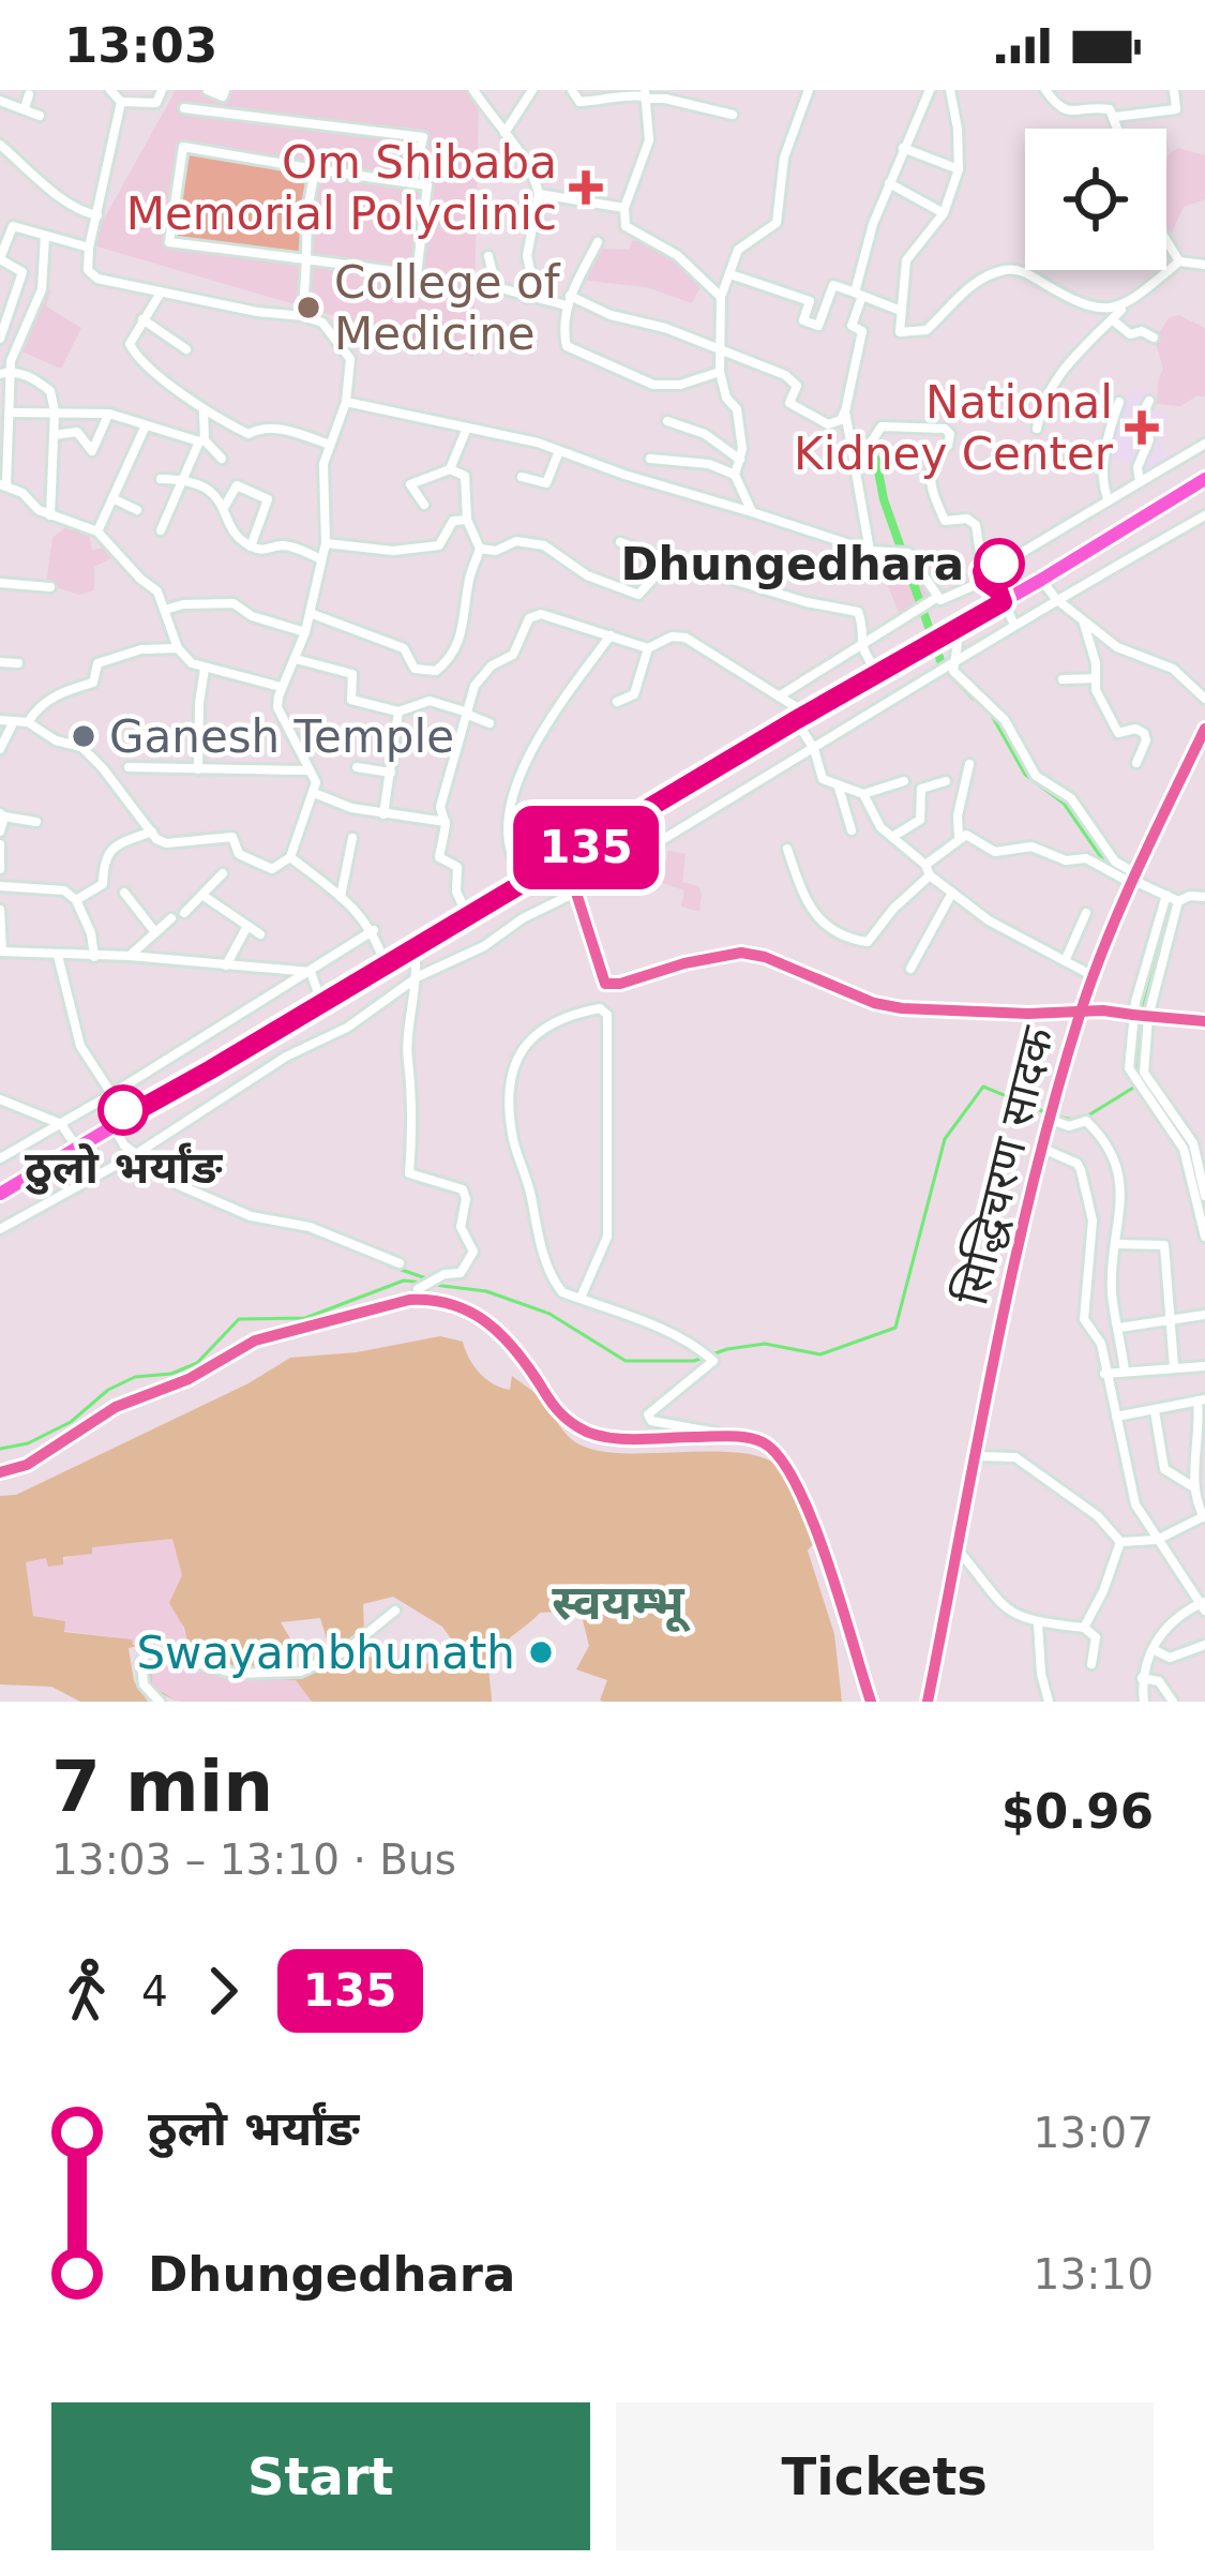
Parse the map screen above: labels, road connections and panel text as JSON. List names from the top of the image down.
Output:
{
  "streets": {
    "main road": ["सिद्धिचरण सादक"]
  },
  "districts": ["स्वयम्भू"],
  "places": {
    "health": ["Om Shibaba Memorial Polyclinic", "National Kidney Center"],
    "other": [
      "College of Medicine",
      "Dhungedhara",
      "Ganesh Temple",
      "ठुलो भर्यांङ",
      "Swayambhunath"
    ]
  },
  "lines": ["bus line 135"],
  "page": {
    "status": "13:03",
    "on_map": "135",
    "heading": ["7 min", "13:03 – 13:10 · Bus", "$0.96"],
    "legs": ["4", "135"],
    "list": [
      {
        "name": "ठुलो भर्यांङ",
        "value": "13:07"
      },
      {
        "name": "Dhungedhara",
        "value": "13:10"
      }
    ],
    "buttons": ["Start", "Tickets"]
  }
}
